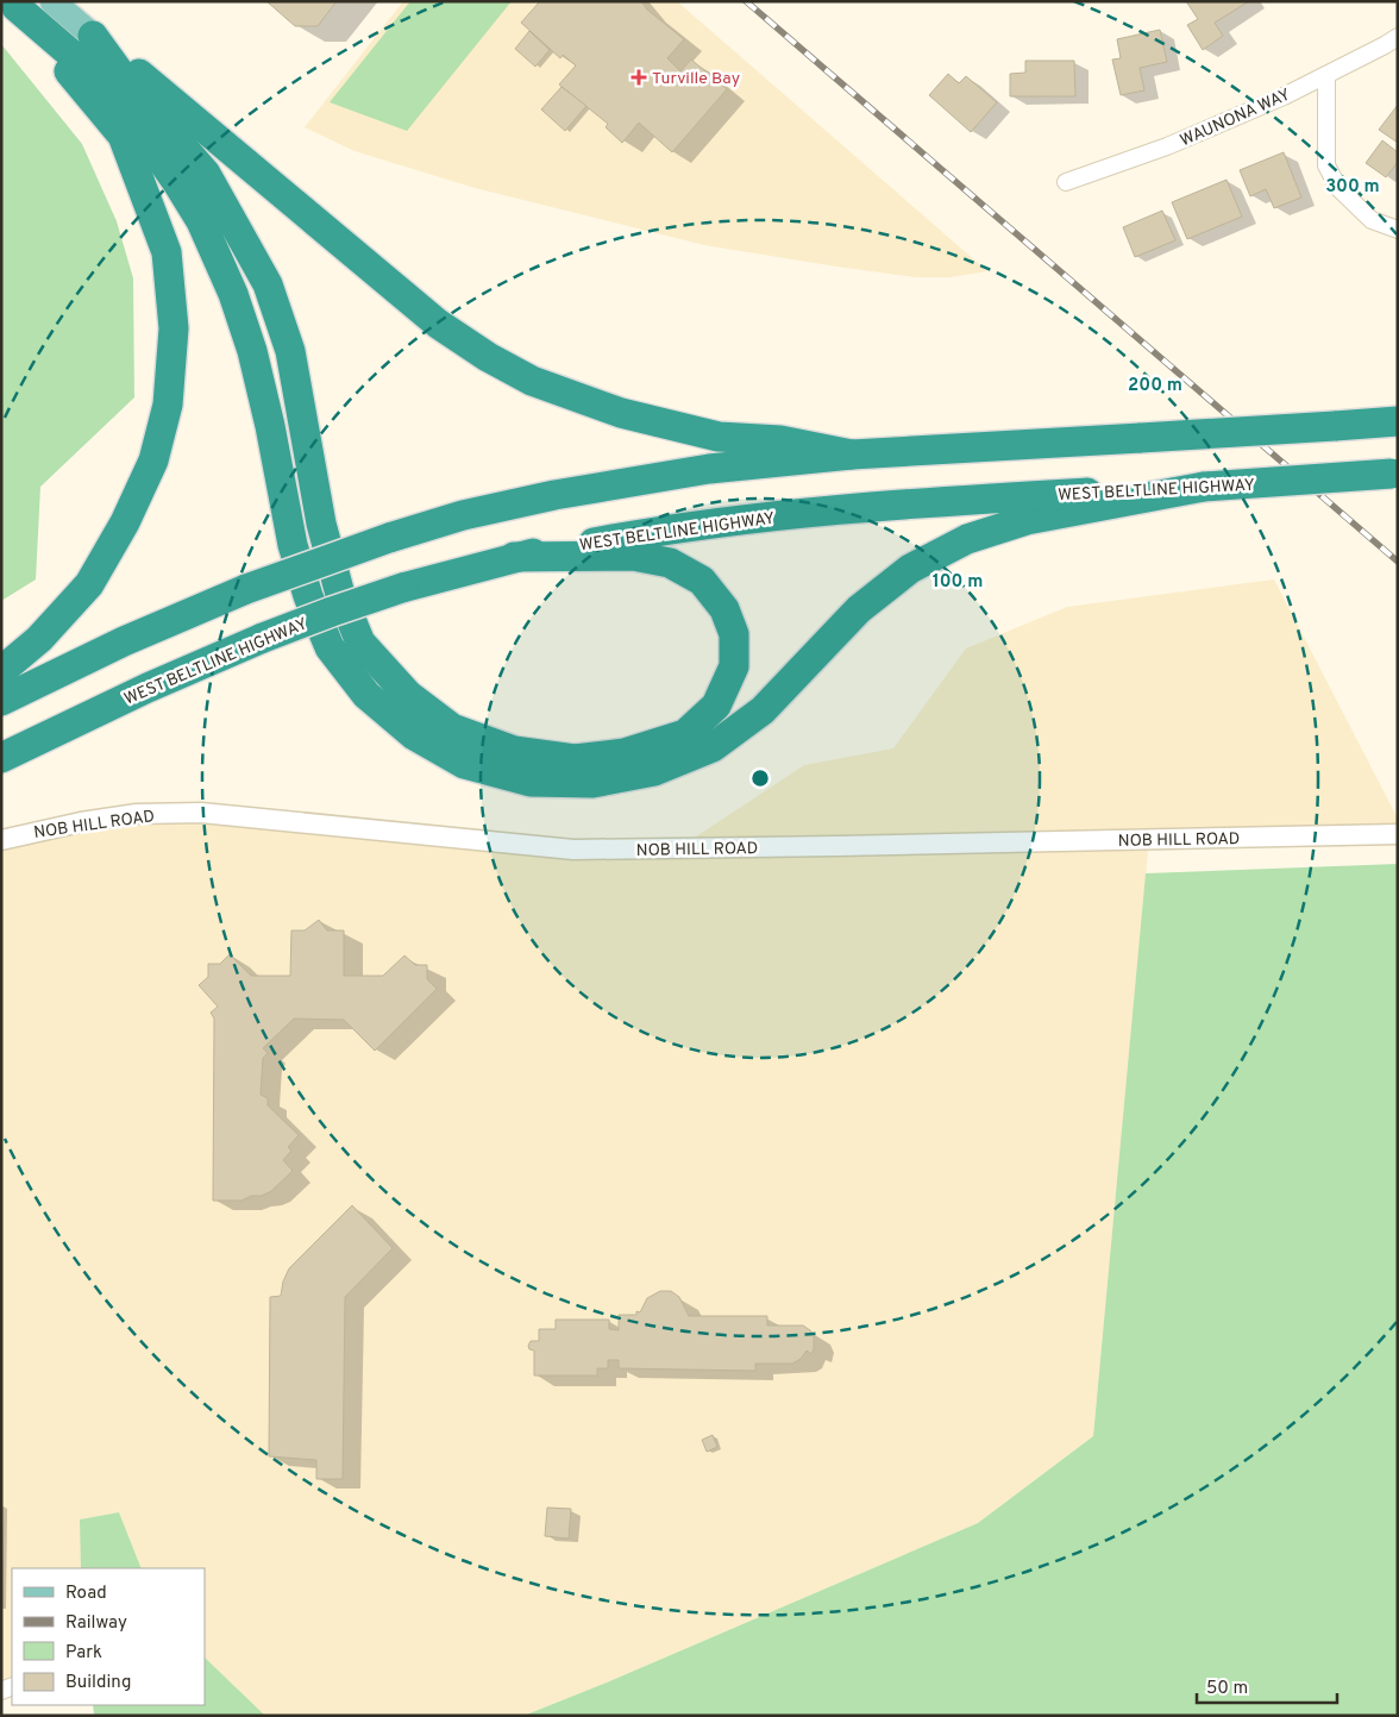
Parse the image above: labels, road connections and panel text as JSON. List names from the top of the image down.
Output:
{
  "streets": {
    "highway": ["WEST BELTLINE HIGHWAY"],
    "street": ["WAUNONA WAY", "NOB HILL ROAD"]
  },
  "places": {
    "health": ["Turville Bay"]
  },
  "legend": [
    "Road",
    "Railway",
    "Park",
    "Building"
  ],
  "scale_bar": "50 m",
  "rings": ["300 m", "200 m", "100 m"]
}
